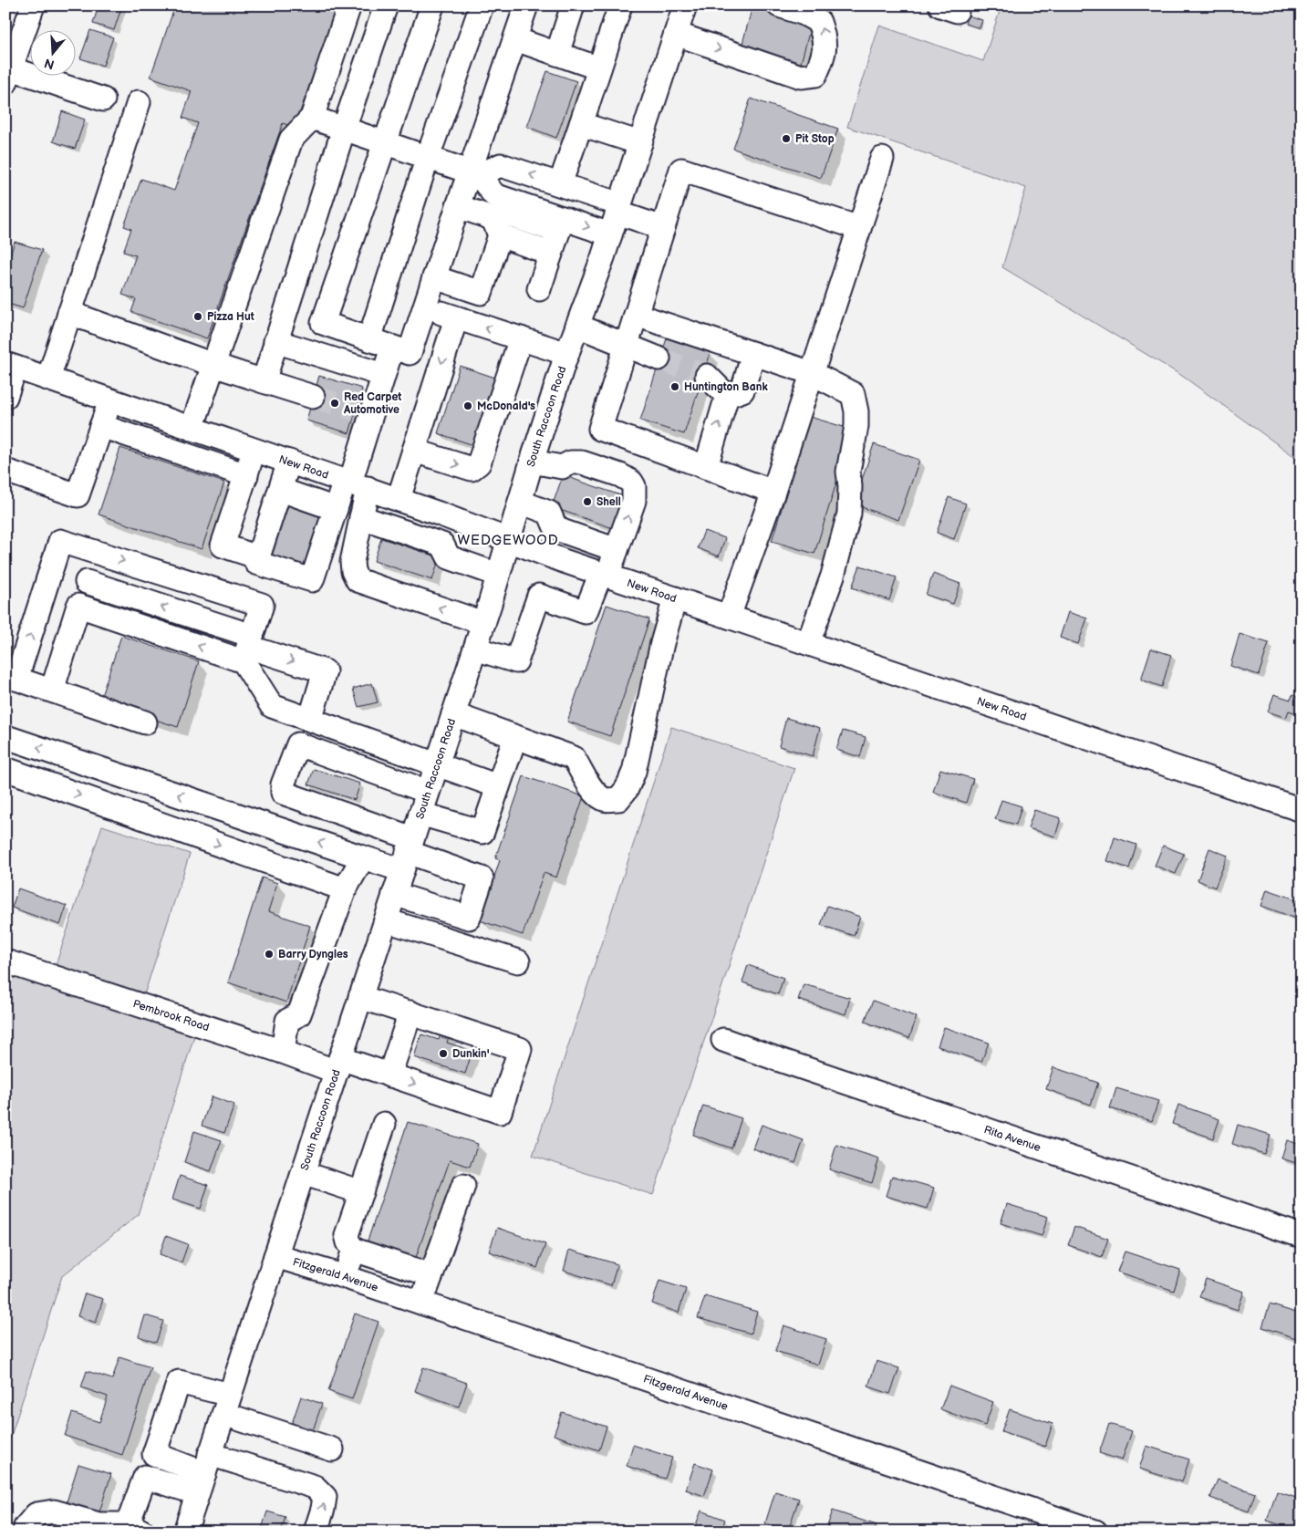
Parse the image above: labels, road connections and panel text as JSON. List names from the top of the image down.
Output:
{
  "streets": {
    "street": [
      "South Raccoon Road",
      "New Road",
      "Pembrook Road",
      "Rita Avenue",
      "Fitzgerald Avenue"
    ]
  },
  "crossings": [
    ["South Raccoon Road", "New Road"],
    ["South Raccoon Road", "Pembrook Road"],
    ["South Raccoon Road", "Fitzgerald Avenue"]
  ],
  "districts": ["WEDGEWOOD"],
  "places": [
    "Pit Stop",
    "Pizza Hut",
    "Huntington Bank",
    "Red Carpet Automotive",
    "McDonald's",
    "Shell",
    "Barry Dyngles",
    "Dunkin'"
  ],
  "north": "bottom"
}
